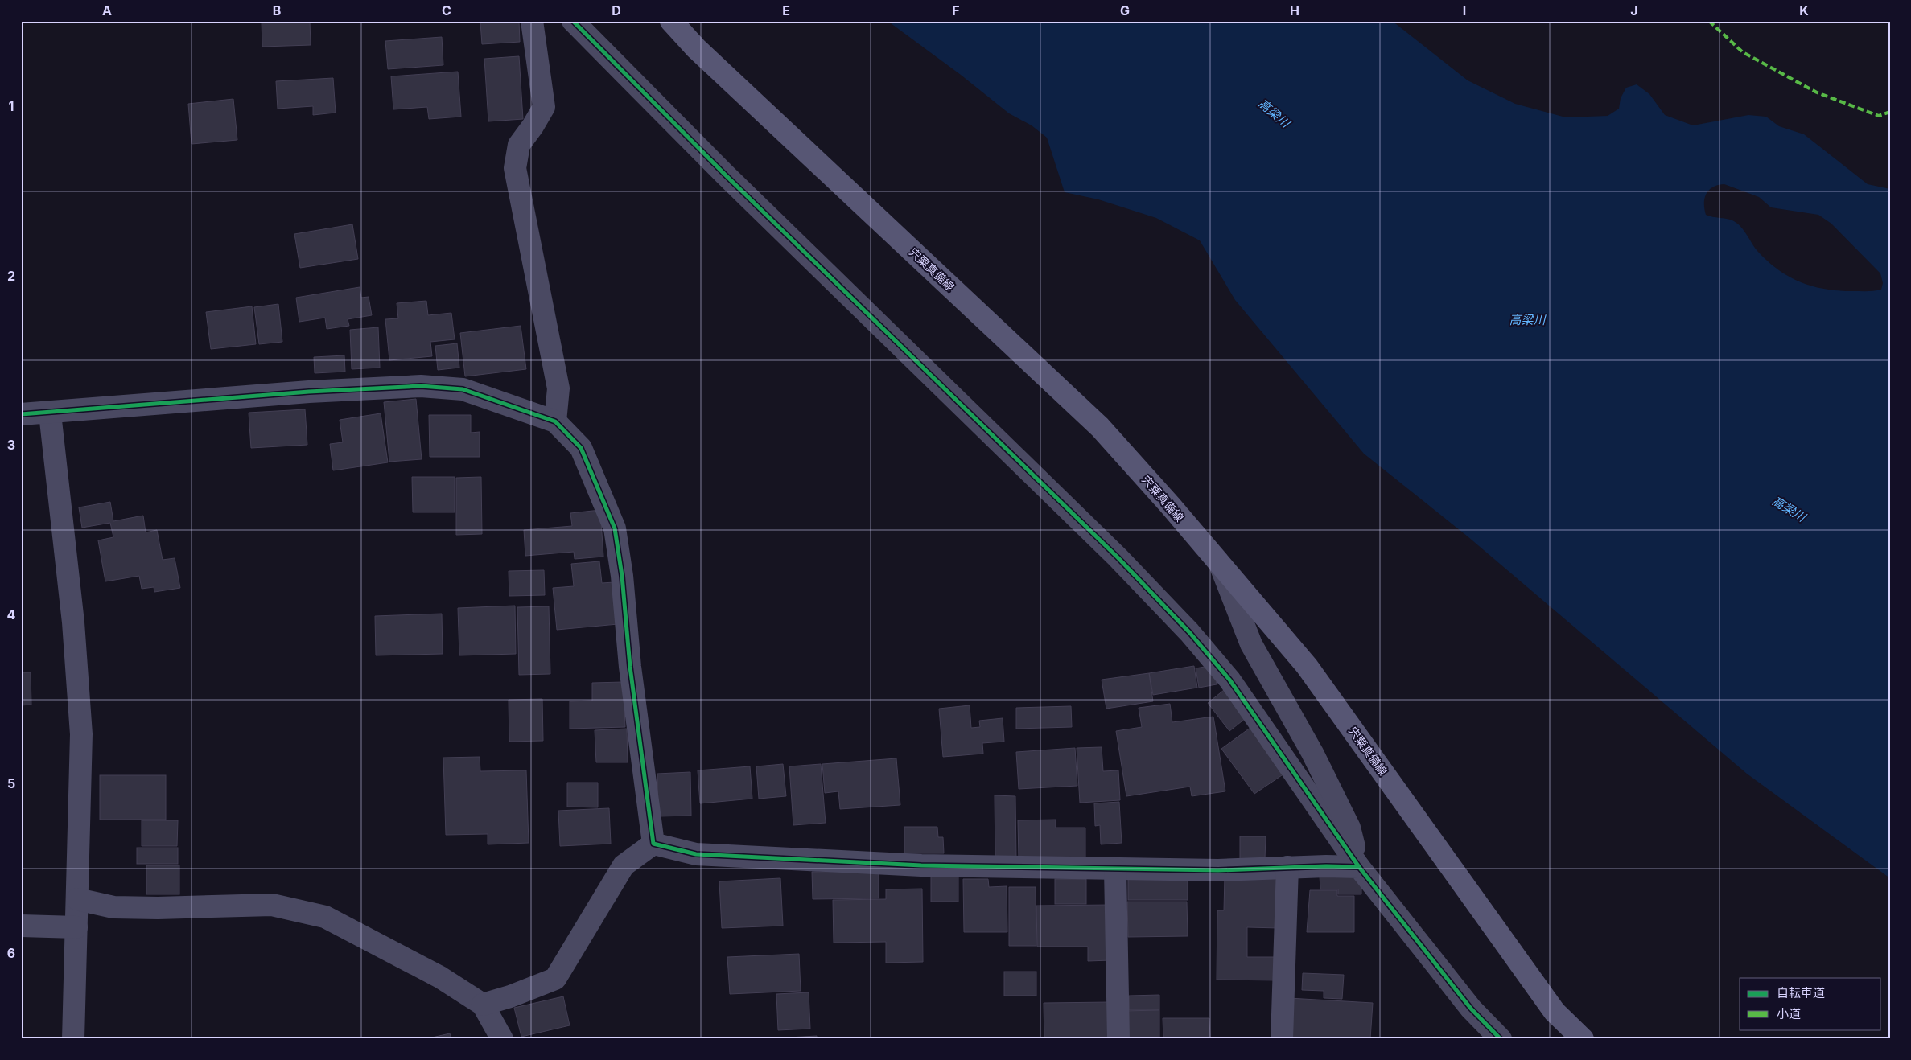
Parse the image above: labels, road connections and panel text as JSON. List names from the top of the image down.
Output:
{
  "streets": {
    "main road": ["宍粟真備線"]
  },
  "water": ["高梁川"],
  "legend": ["自転車道", "小道"],
  "grid": {
    "columns": [
      "A",
      "B",
      "C",
      "D",
      "E",
      "F",
      "G",
      "H",
      "I",
      "J",
      "K"
    ],
    "rows": [
      "1",
      "2",
      "3",
      "4",
      "5",
      "6"
    ]
  }
}
